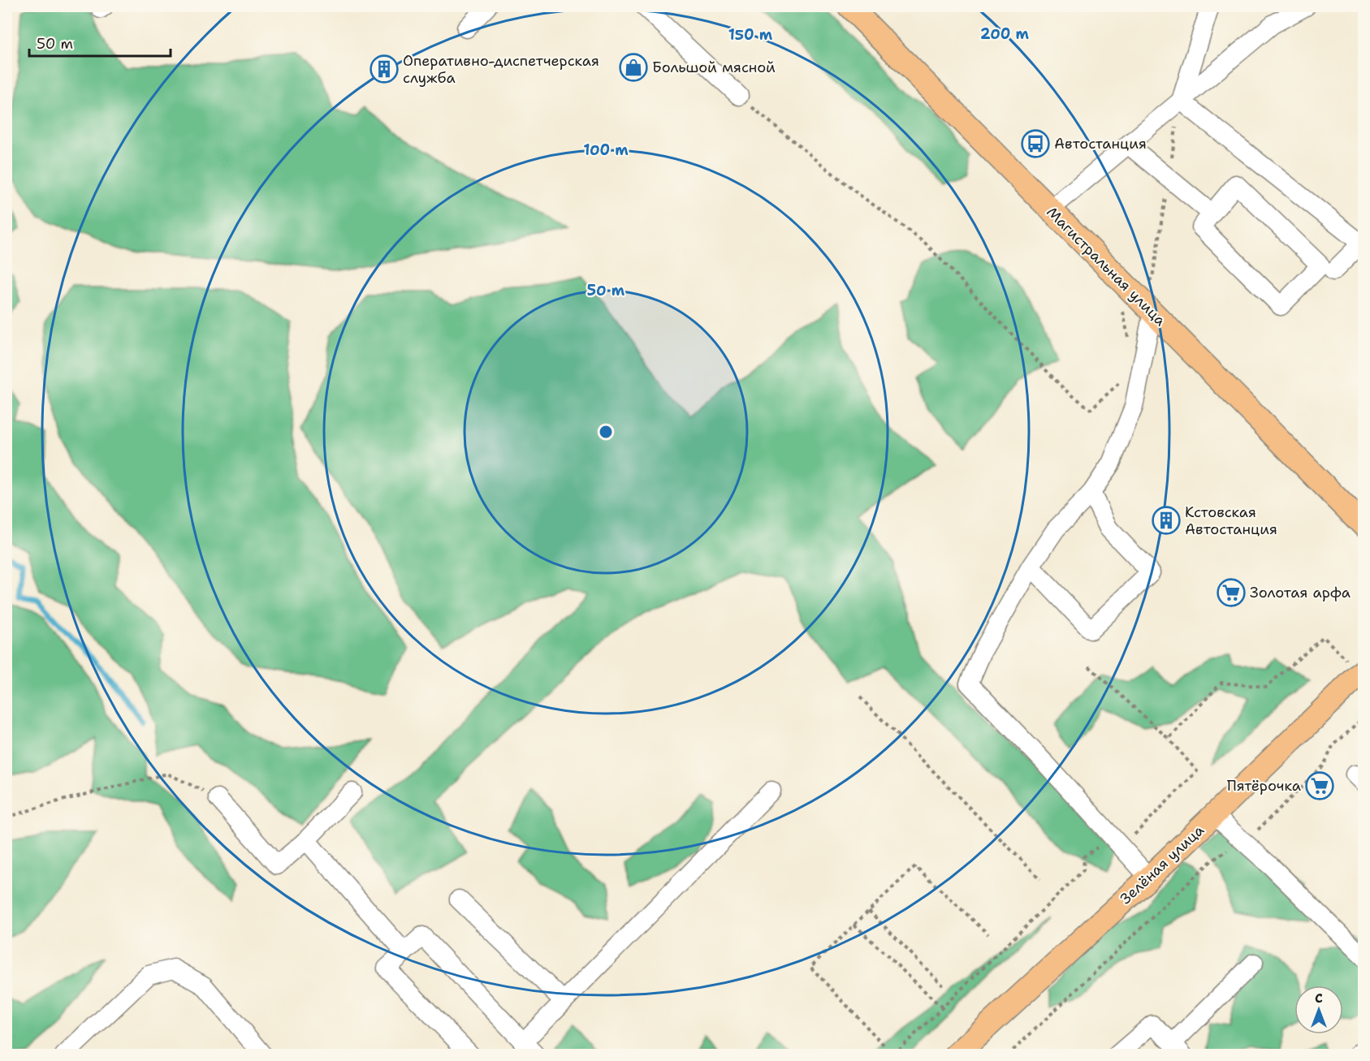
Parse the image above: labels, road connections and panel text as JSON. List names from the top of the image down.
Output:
{
  "streets": {
    "main road": ["Магистральная улица", "Зелёная улица"]
  },
  "places": {
    "shop": ["Большой мясной"],
    "building": ["Оперативно-диспетчерская служба", "Кстовская Автостанция"],
    "bus stop": ["Автостанция"],
    "supermarket": ["Золотая арфа", "Пятёрочка"]
  },
  "scale_bar": "50 m",
  "north": "top",
  "rings": [
    "200 m",
    "150 m",
    "100 m",
    "50 m"
  ]
}
